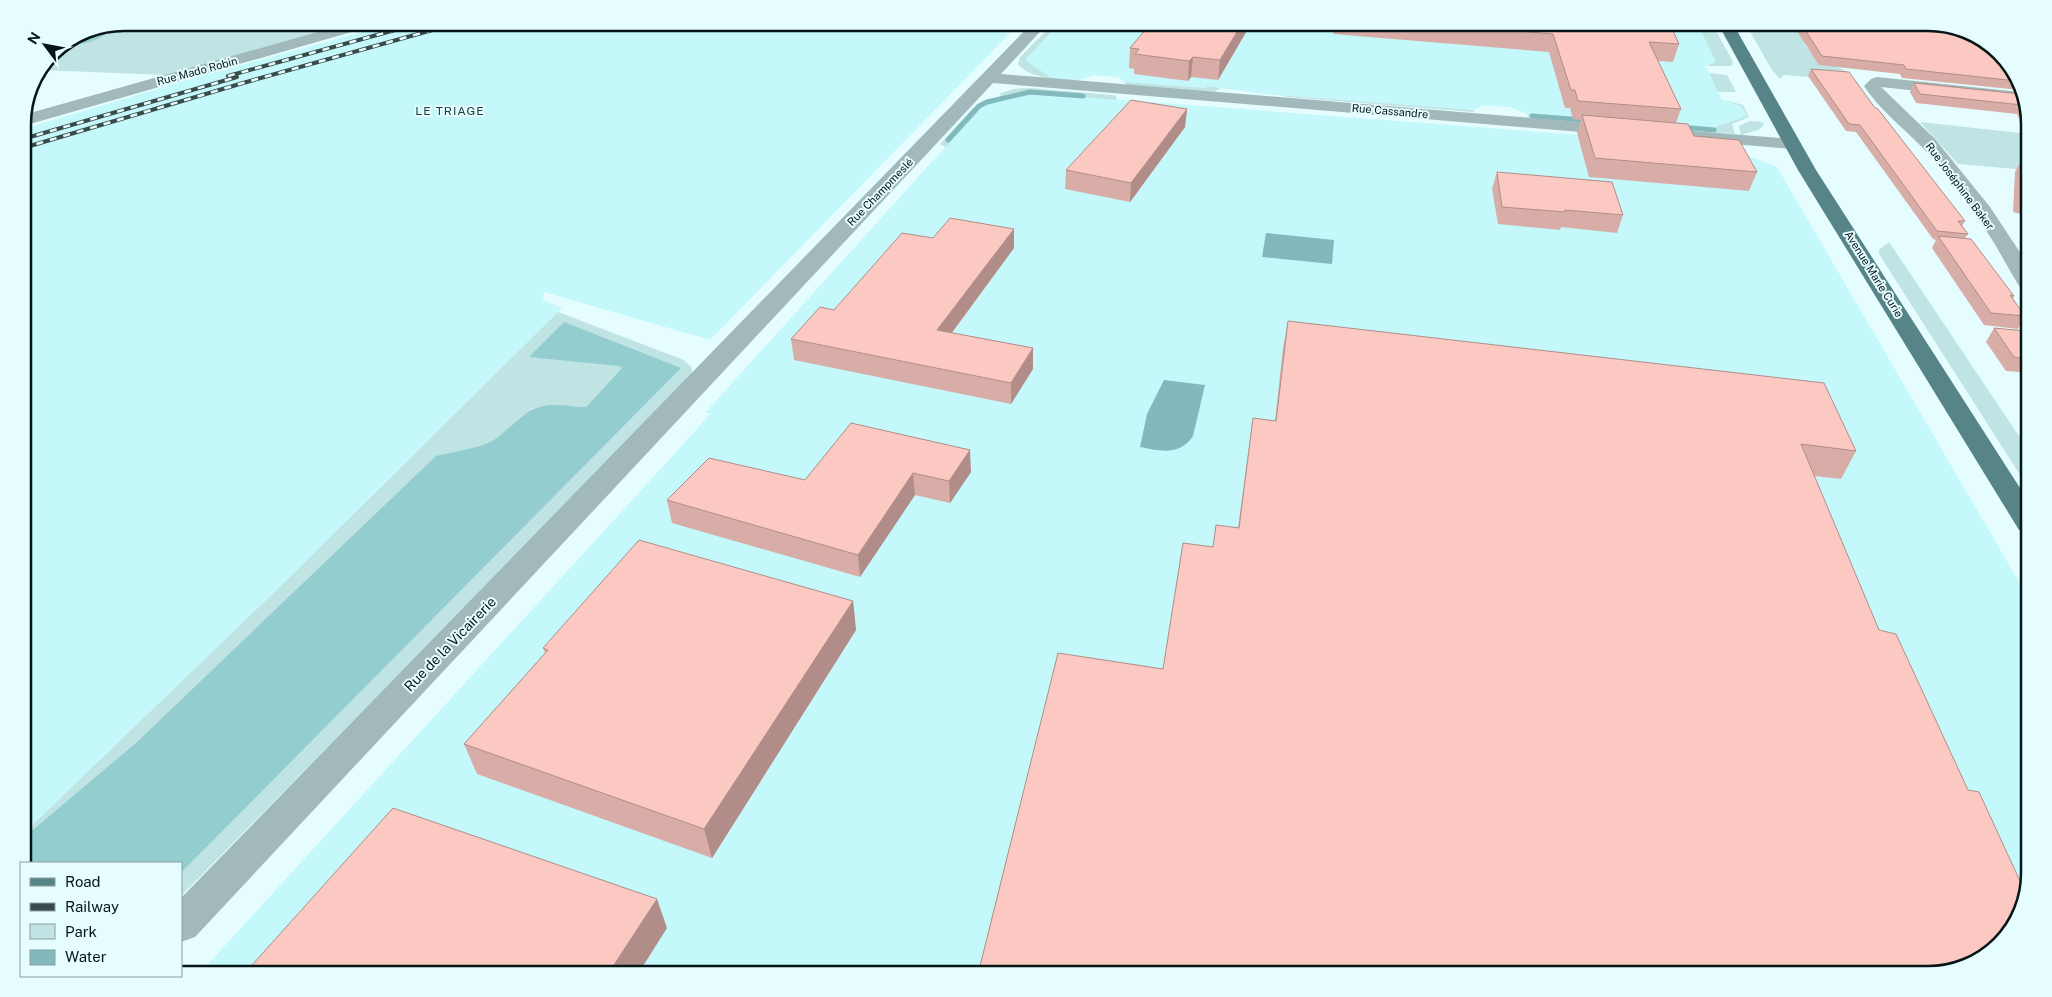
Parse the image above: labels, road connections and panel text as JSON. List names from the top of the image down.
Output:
{
  "streets": {
    "main road": ["Avenue Marie Curie"],
    "street": [
      "Rue Mado Robin",
      "Rue Cassandre",
      "Rue Joséphine Baker",
      "Rue Champmeslé",
      "Rue de la Vicairerie"
    ]
  },
  "crossings": [
    ["Rue Cassandre", "Rue Champmeslé"],
    ["Rue Cassandre", "Avenue Marie Curie"],
    ["Rue Champmeslé", "Rue de la Vicairerie"]
  ],
  "districts": ["LE TRIAGE"],
  "legend": [
    "Road",
    "Railway",
    "Park",
    "Water"
  ],
  "north": "top left"
}
